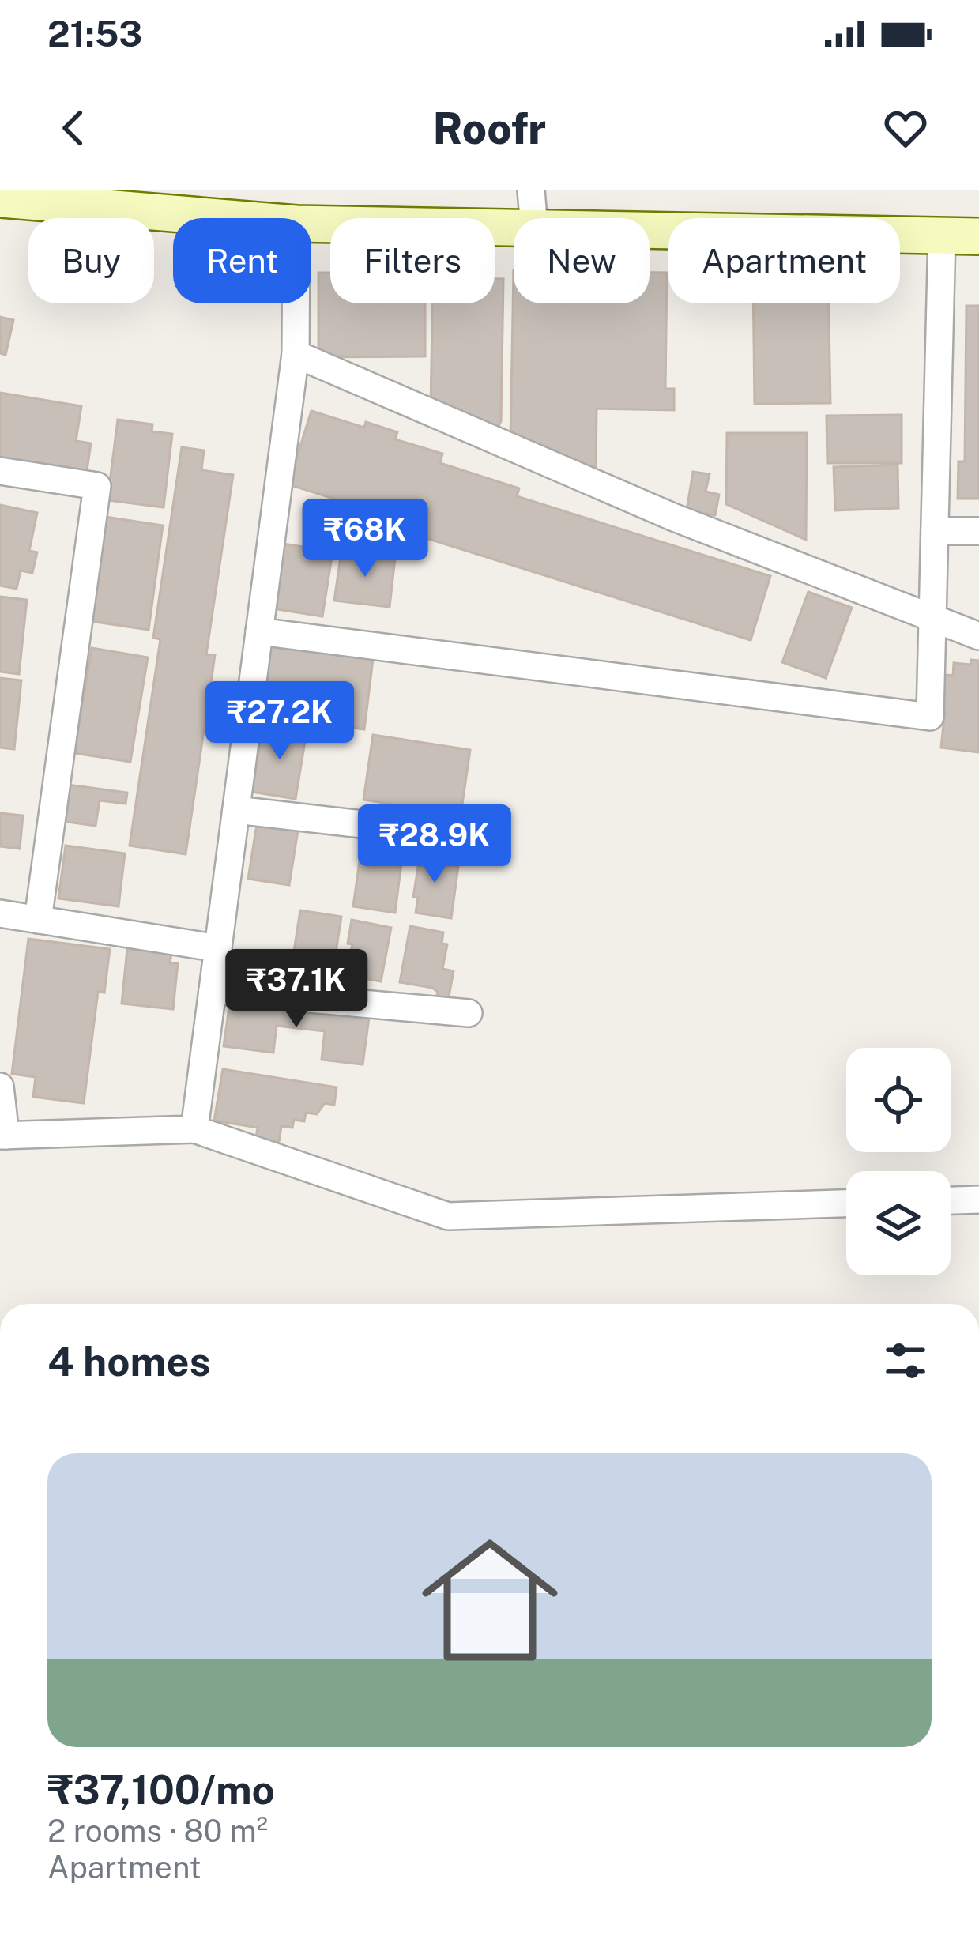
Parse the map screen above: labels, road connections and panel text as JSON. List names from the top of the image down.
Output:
{
  "page": {
    "status": "21:53",
    "header": "Roofr",
    "chip": [
      "Buy",
      "Rent",
      "Filters",
      "New",
      "Apartment"
    ],
    "price": [
      "₹68K",
      "₹27.2K",
      "₹28.9K",
      "₹37.1K"
    ],
    "heading": "4 homes",
    "list": [
      {
        "name": "₹37,100/mo",
        "note": "2 rooms · 80 m² · Apartment"
      }
    ]
  }
}
